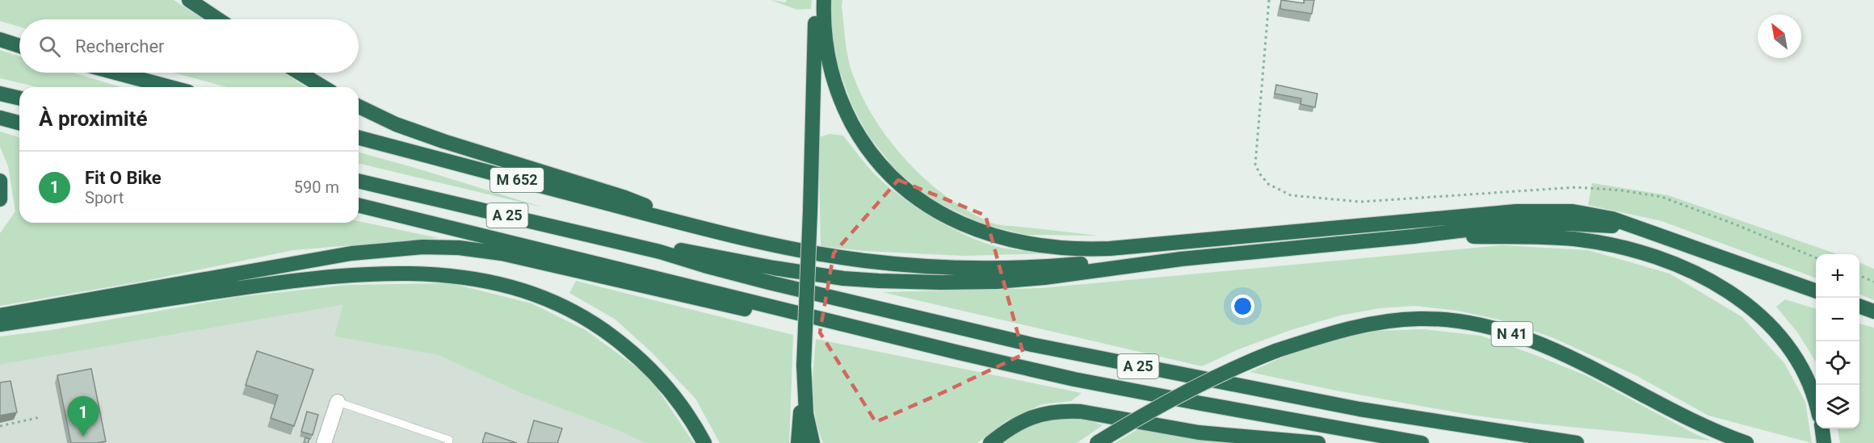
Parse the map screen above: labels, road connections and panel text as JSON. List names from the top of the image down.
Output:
{
  "streets": {
    "highway": ["M 652", "A 25", "N 41"]
  },
  "north": "top left",
  "page": {
    "search": "Rechercher",
    "heading": "À proximité",
    "list": [
      {
        "mark": "1",
        "name": "Fit O Bike",
        "note": "Sport",
        "value": "590 m"
      }
    ],
    "map_buttons": ["+", "−"],
    "pins": "1"
  }
}
